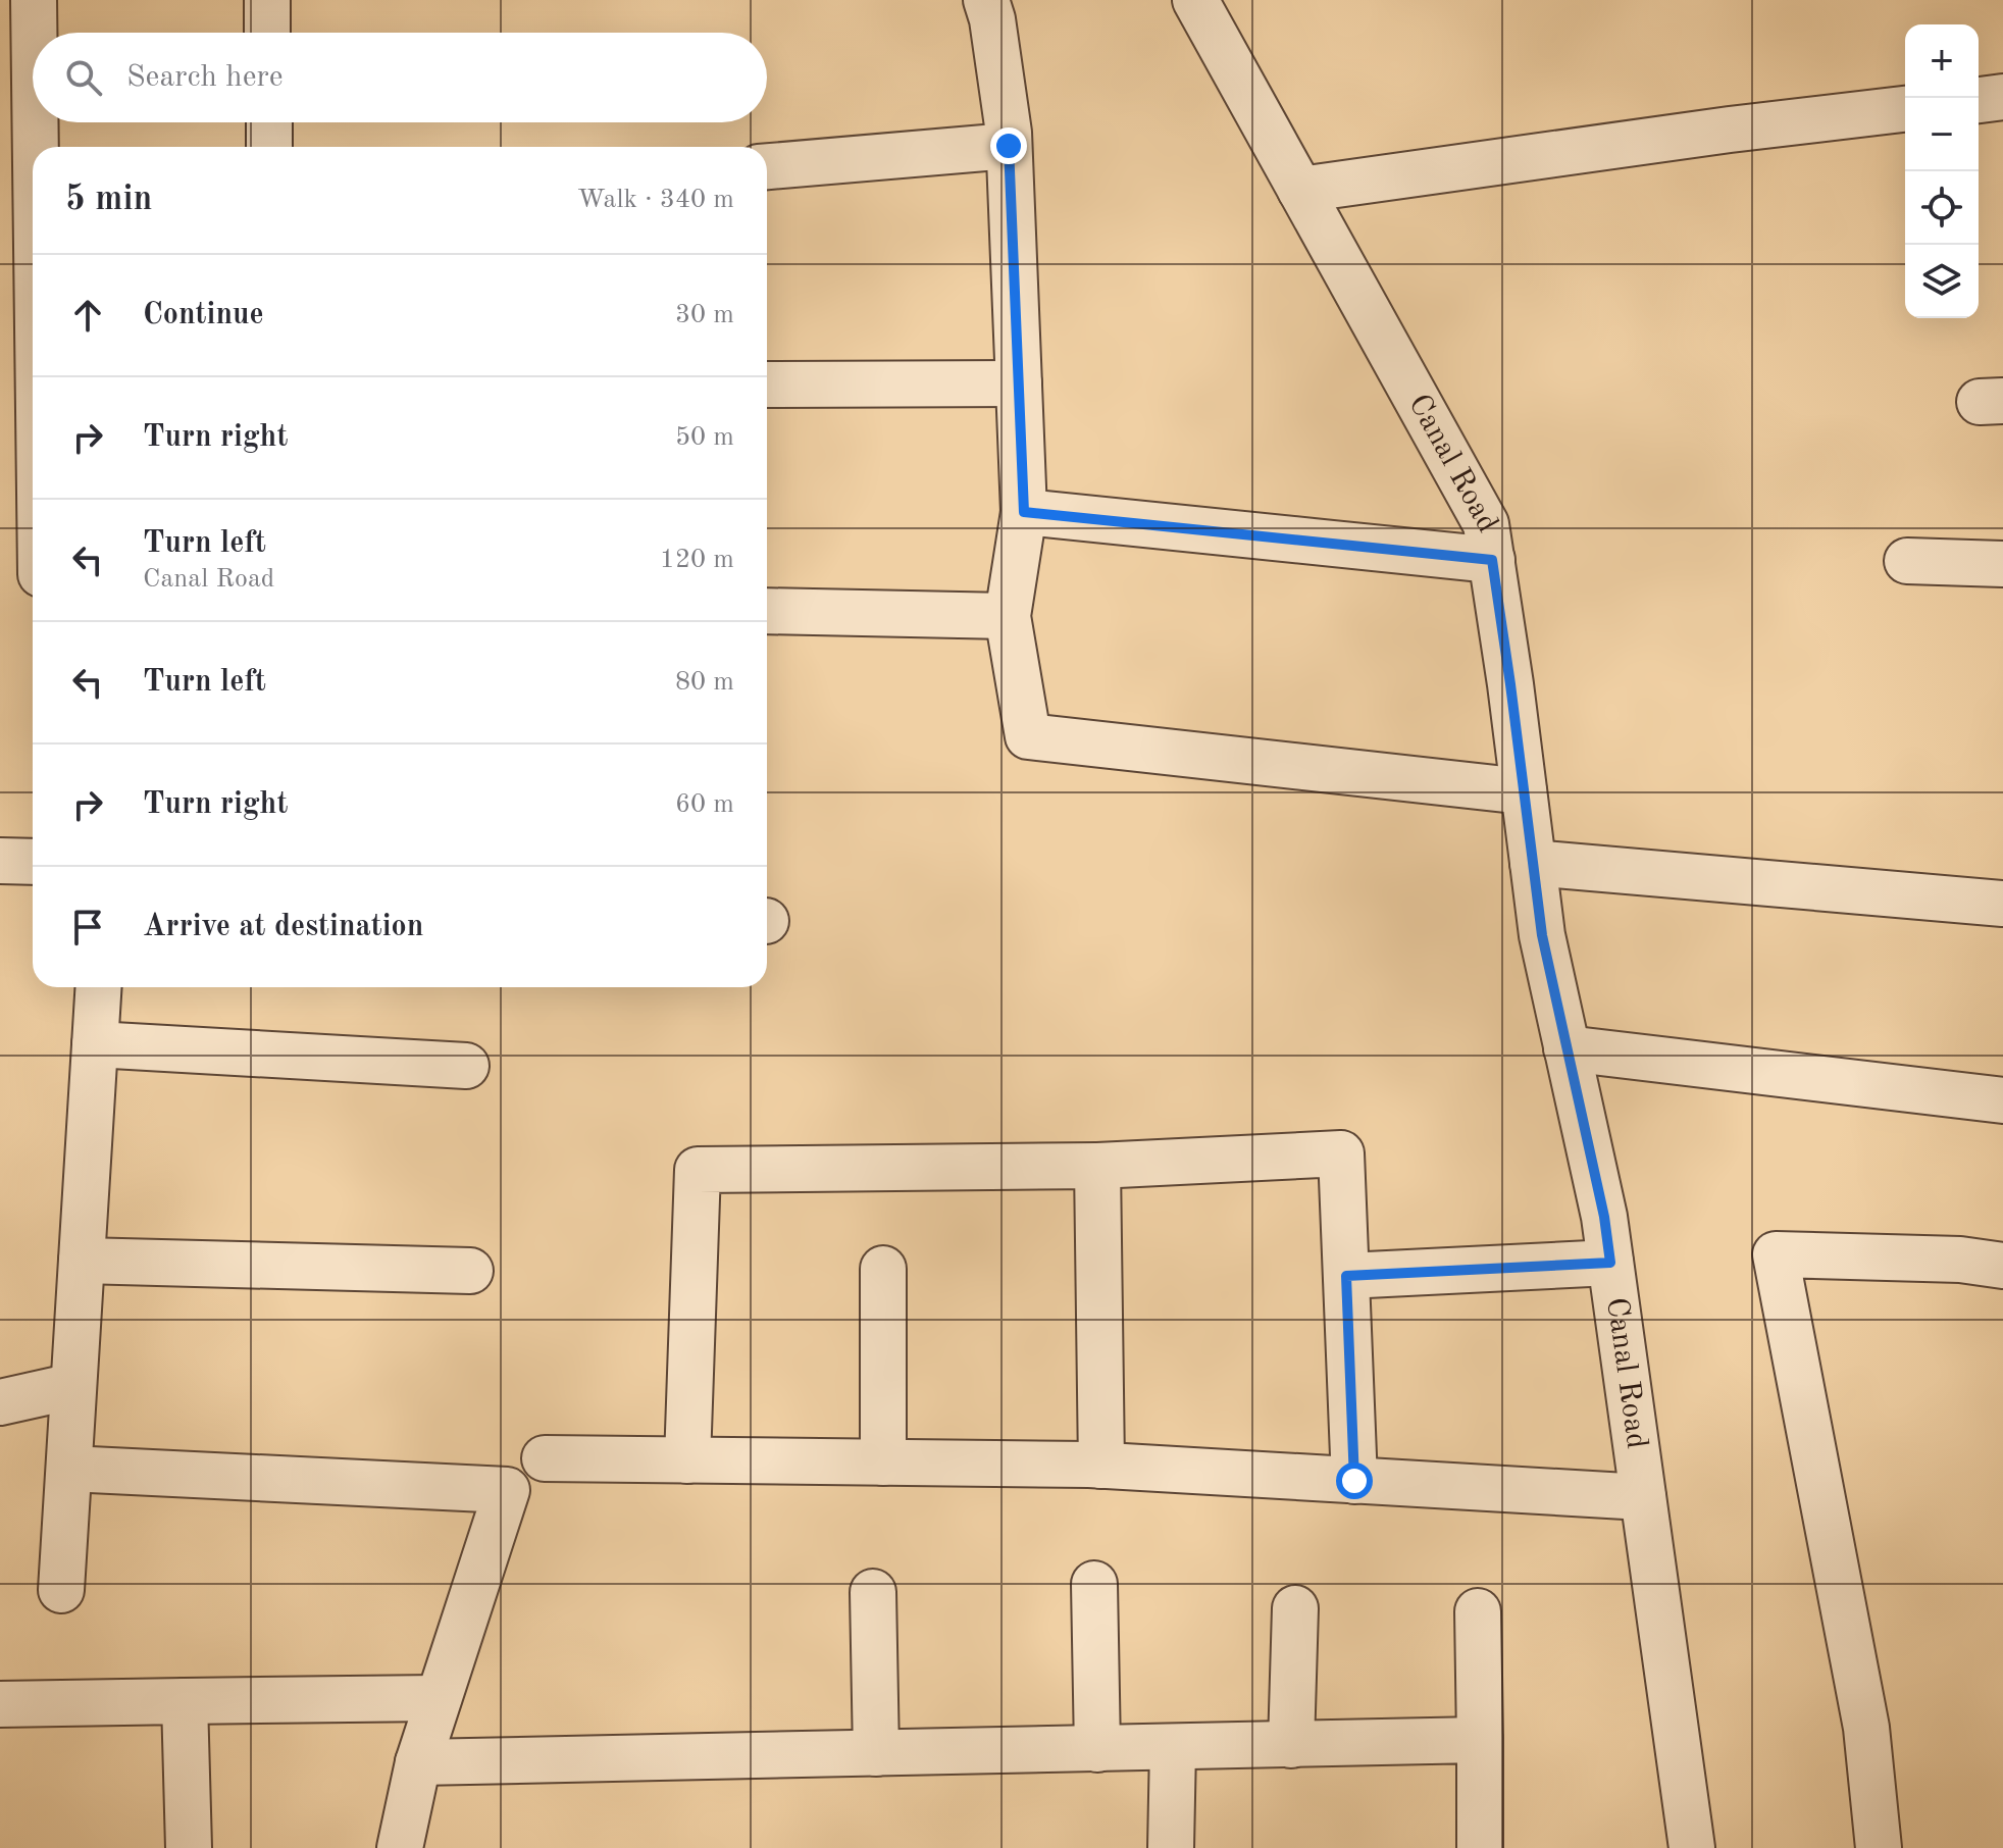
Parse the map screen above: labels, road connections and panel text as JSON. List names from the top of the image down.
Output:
{
  "streets": {
    "street": ["Canal Road"]
  },
  "page": {
    "map_buttons": ["+", "−"],
    "search": "Search here",
    "heading": ["5 min", "Walk · 340 m"],
    "list": [
      ["Continue", "30 m"],
      ["Turn right", "50 m"],
      ["Turn left", "Canal Road", "120 m"],
      ["Turn left", "80 m"],
      ["Turn right", "60 m"],
      "Arrive at destination"
    ]
  }
}
